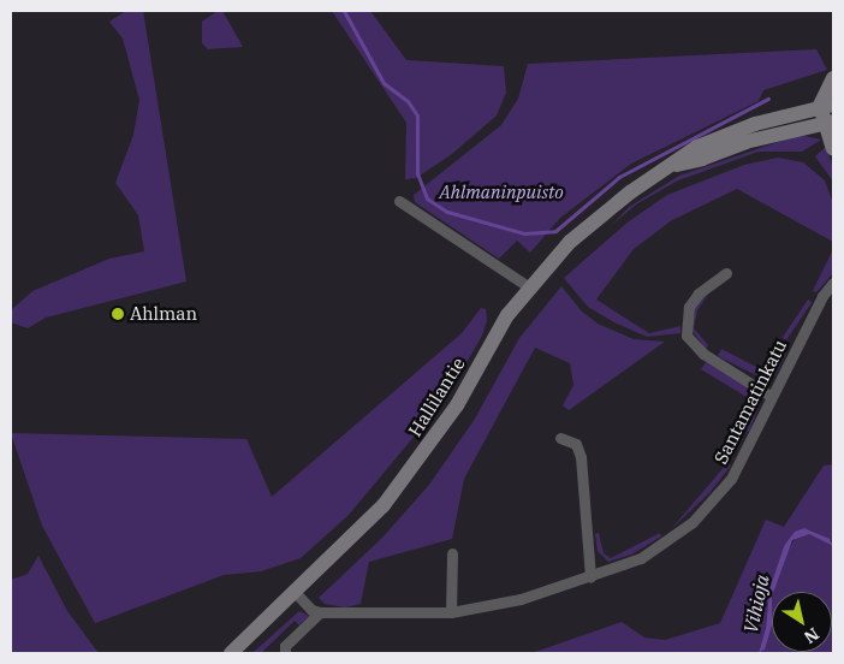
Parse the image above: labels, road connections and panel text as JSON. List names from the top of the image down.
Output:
{
  "streets": {
    "main road": ["Hallilantie"],
    "street": ["Santamatinkatu"]
  },
  "water": ["Vihioja"],
  "parks": ["Ahlmaninpuisto"],
  "places": ["Ahlman"],
  "north": "bottom right"
}
